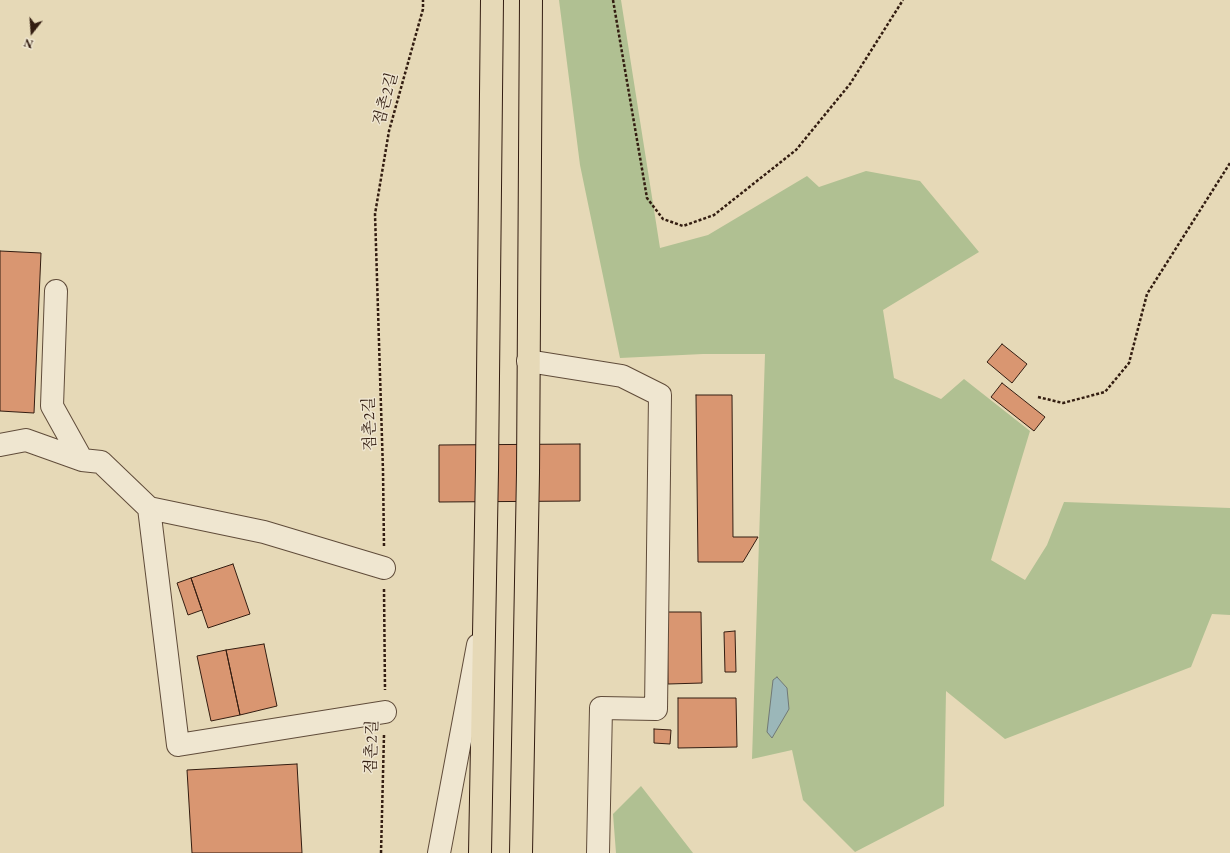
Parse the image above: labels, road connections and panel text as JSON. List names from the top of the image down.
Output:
{
  "streets": {
    "path": ["점촌2길"]
  },
  "north": "bottom"
}
